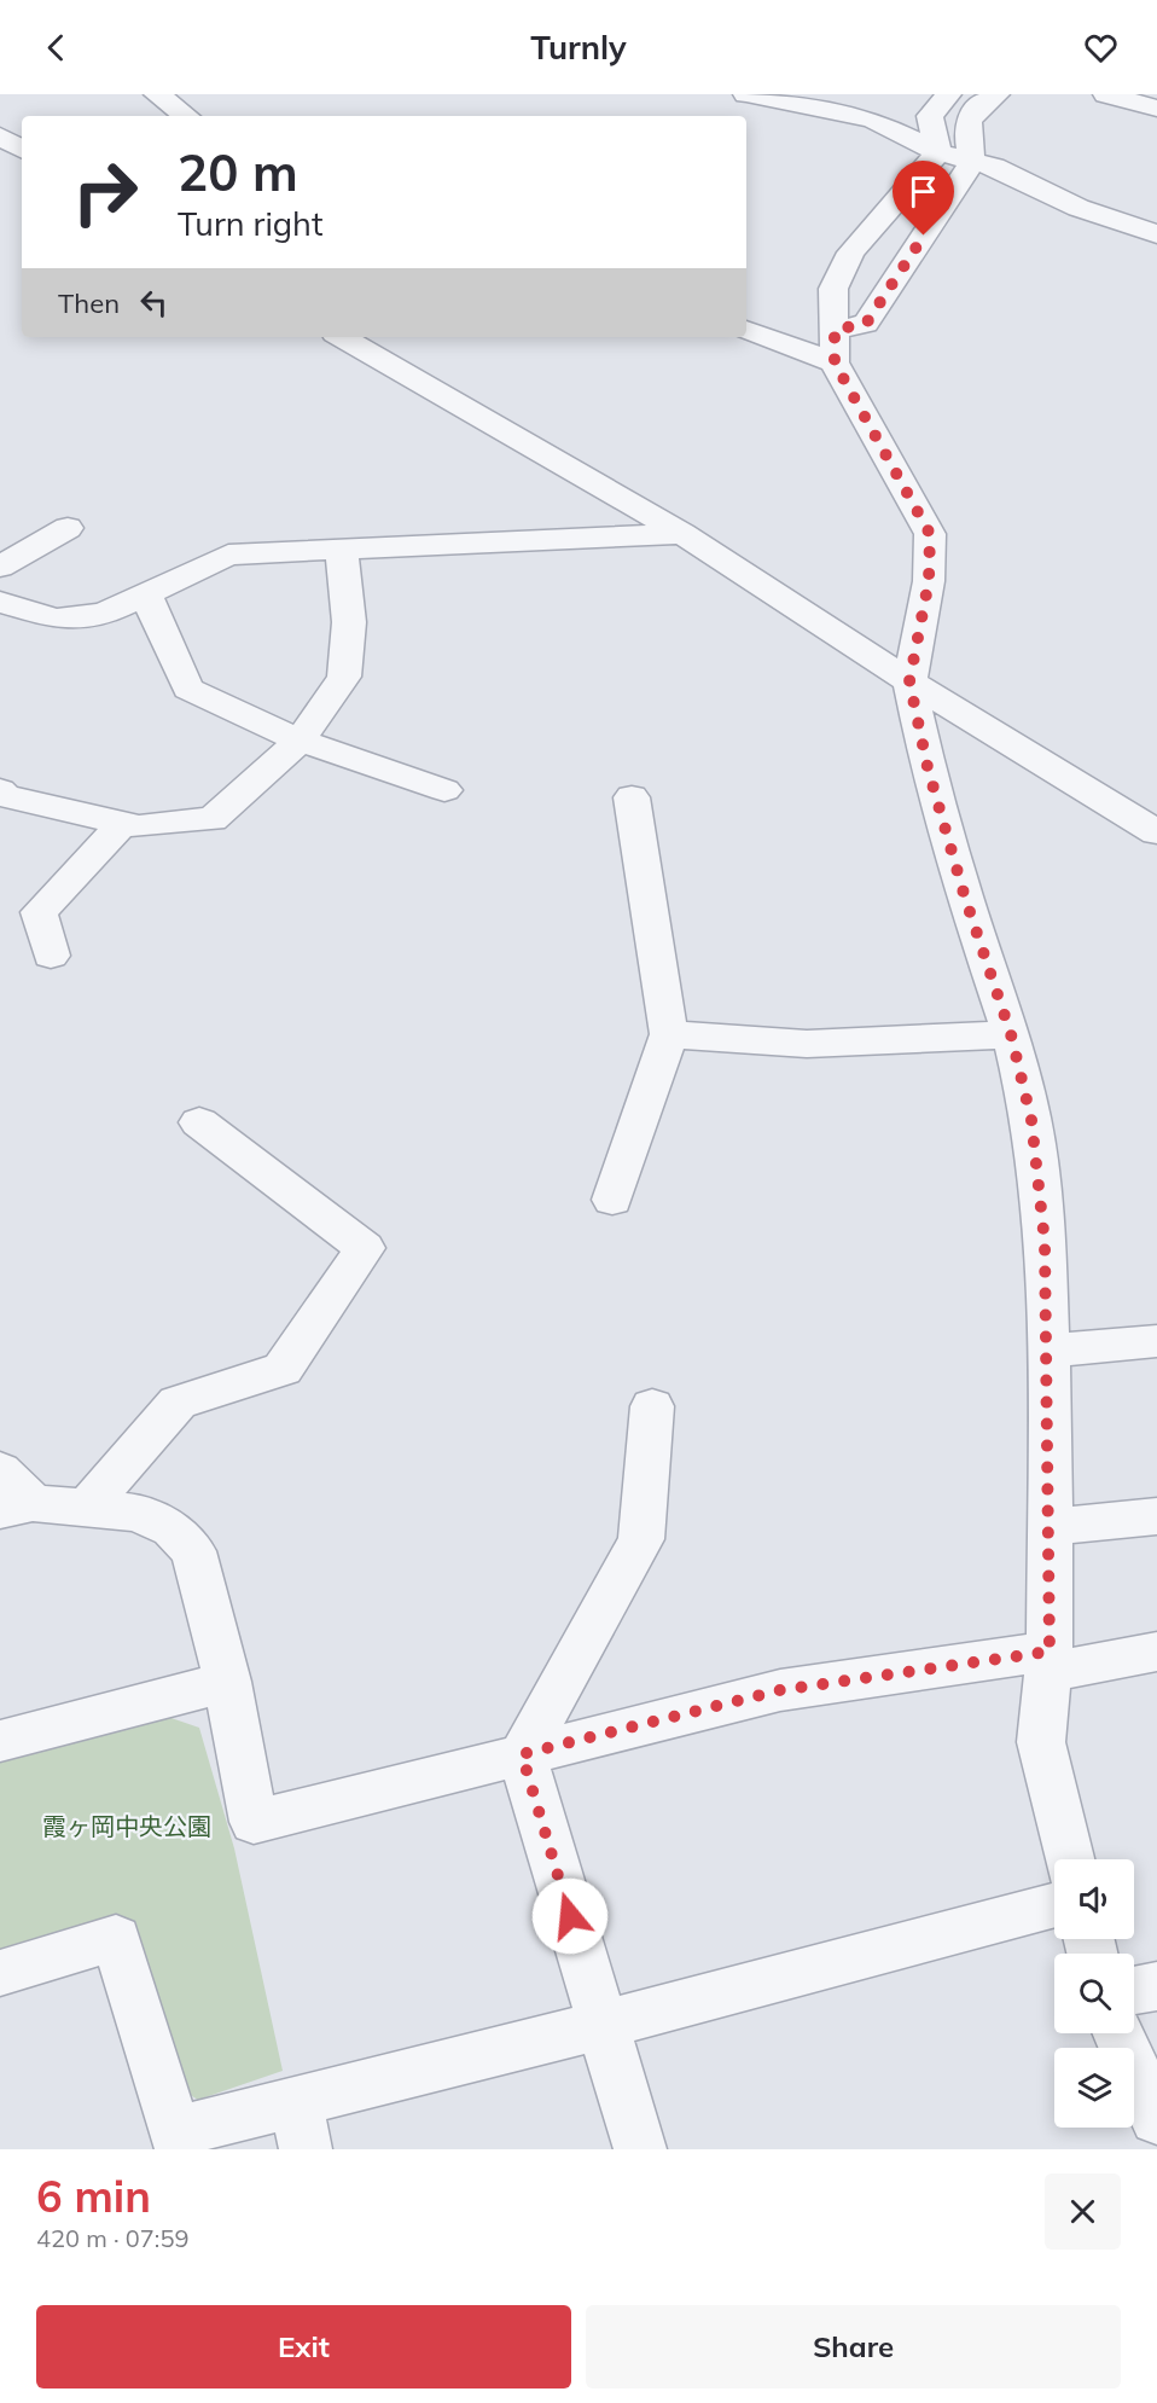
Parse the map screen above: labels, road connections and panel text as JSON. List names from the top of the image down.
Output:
{
  "parks": ["霞ヶ岡中央公園"],
  "page": {
    "header": "Turnly",
    "turn": ["20 m", "Turn right"],
    "then": "Then",
    "heading": ["6 min", "420 m · 07:59"],
    "buttons": ["Exit", "Share"]
  }
}
